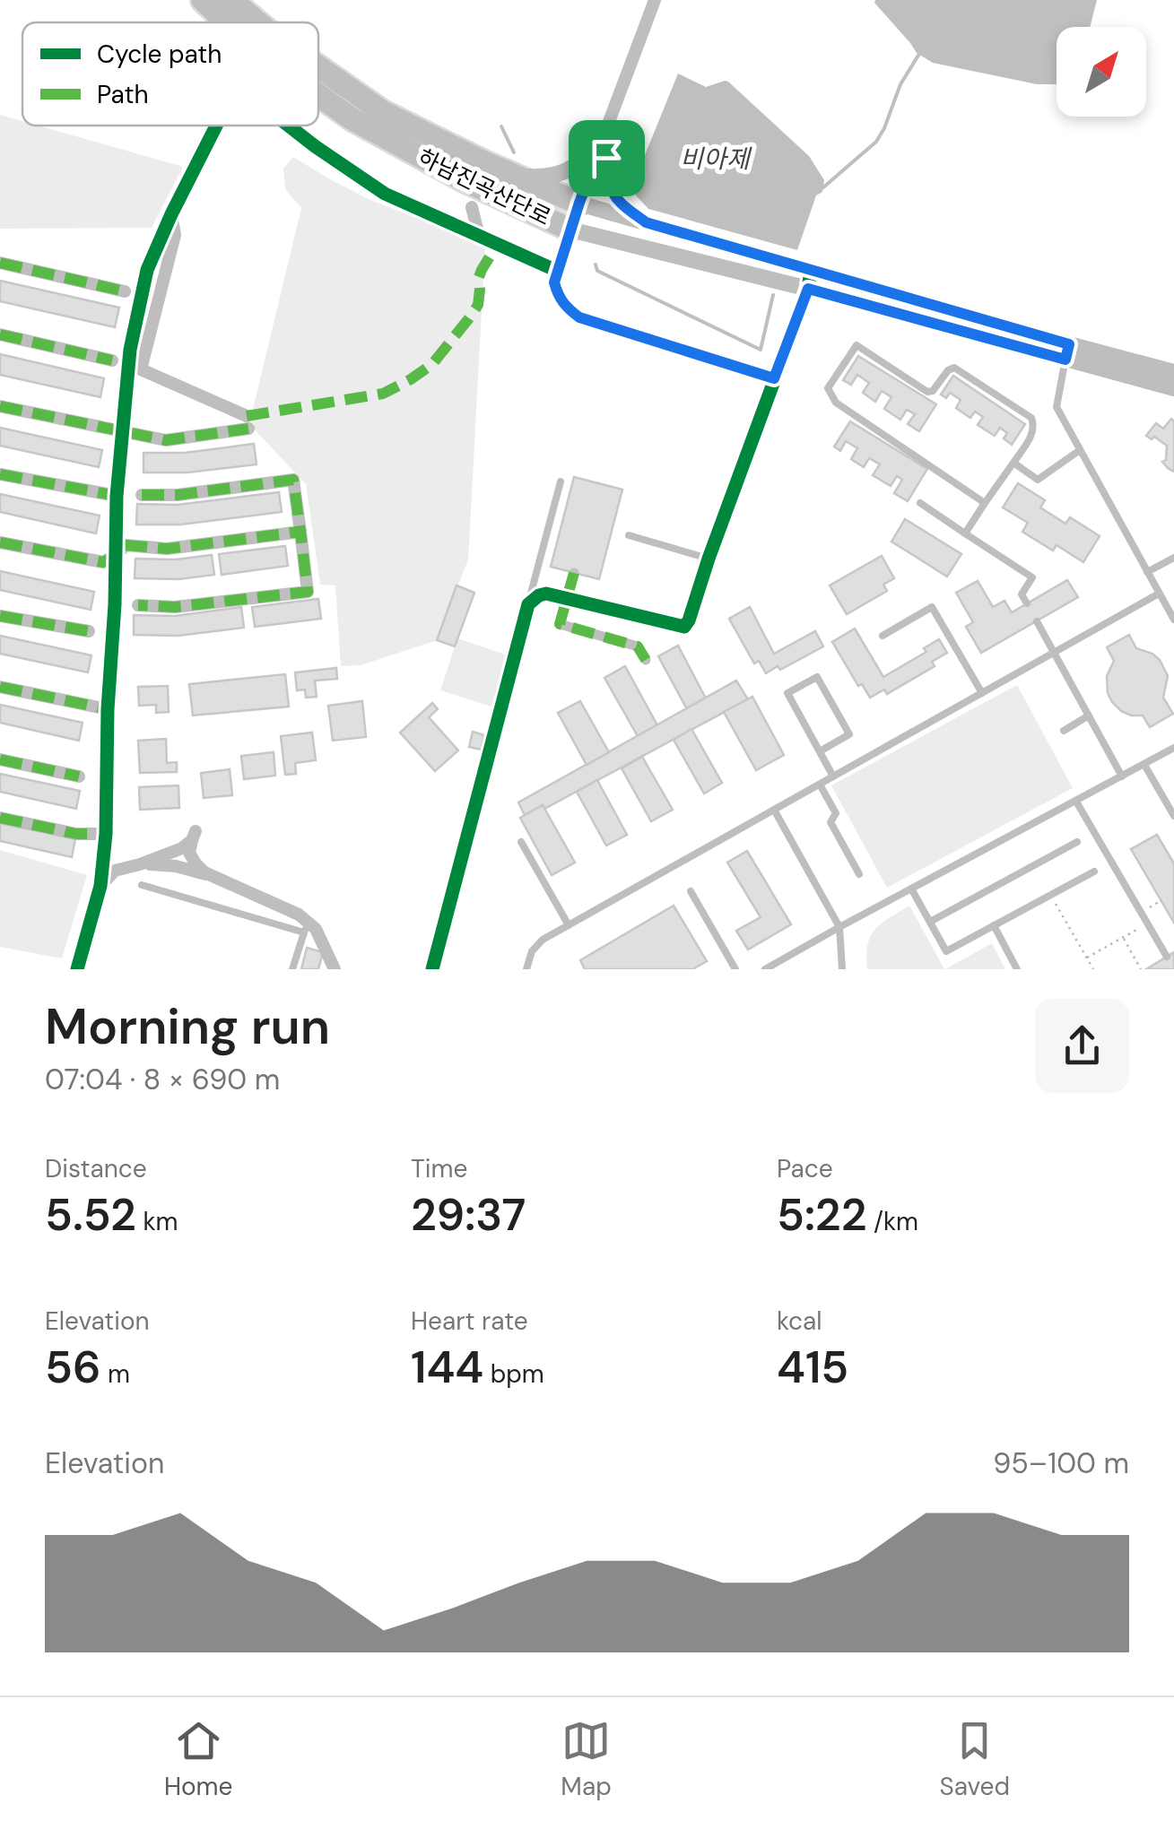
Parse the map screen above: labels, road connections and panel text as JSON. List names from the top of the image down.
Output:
{
  "streets": {
    "highway": ["하남진곡산단로"]
  },
  "water": ["비아제"],
  "legend": ["Cycle path", "Path"],
  "north": "top right",
  "page": {
    "heading": ["Morning run", "07:04 · 8 × 690 m"],
    "stats": [
      ["Distance", "5.52 km"],
      ["Time", "29:37"],
      ["Pace", "5:22 /km"],
      ["Elevation", "56 m"],
      ["Heart rate", "144 bpm"],
      ["kcal", "415"]
    ],
    "chart": ["Elevation", "95–100 m"],
    "tabs": ["Home", "Map", "Saved"]
  }
}
